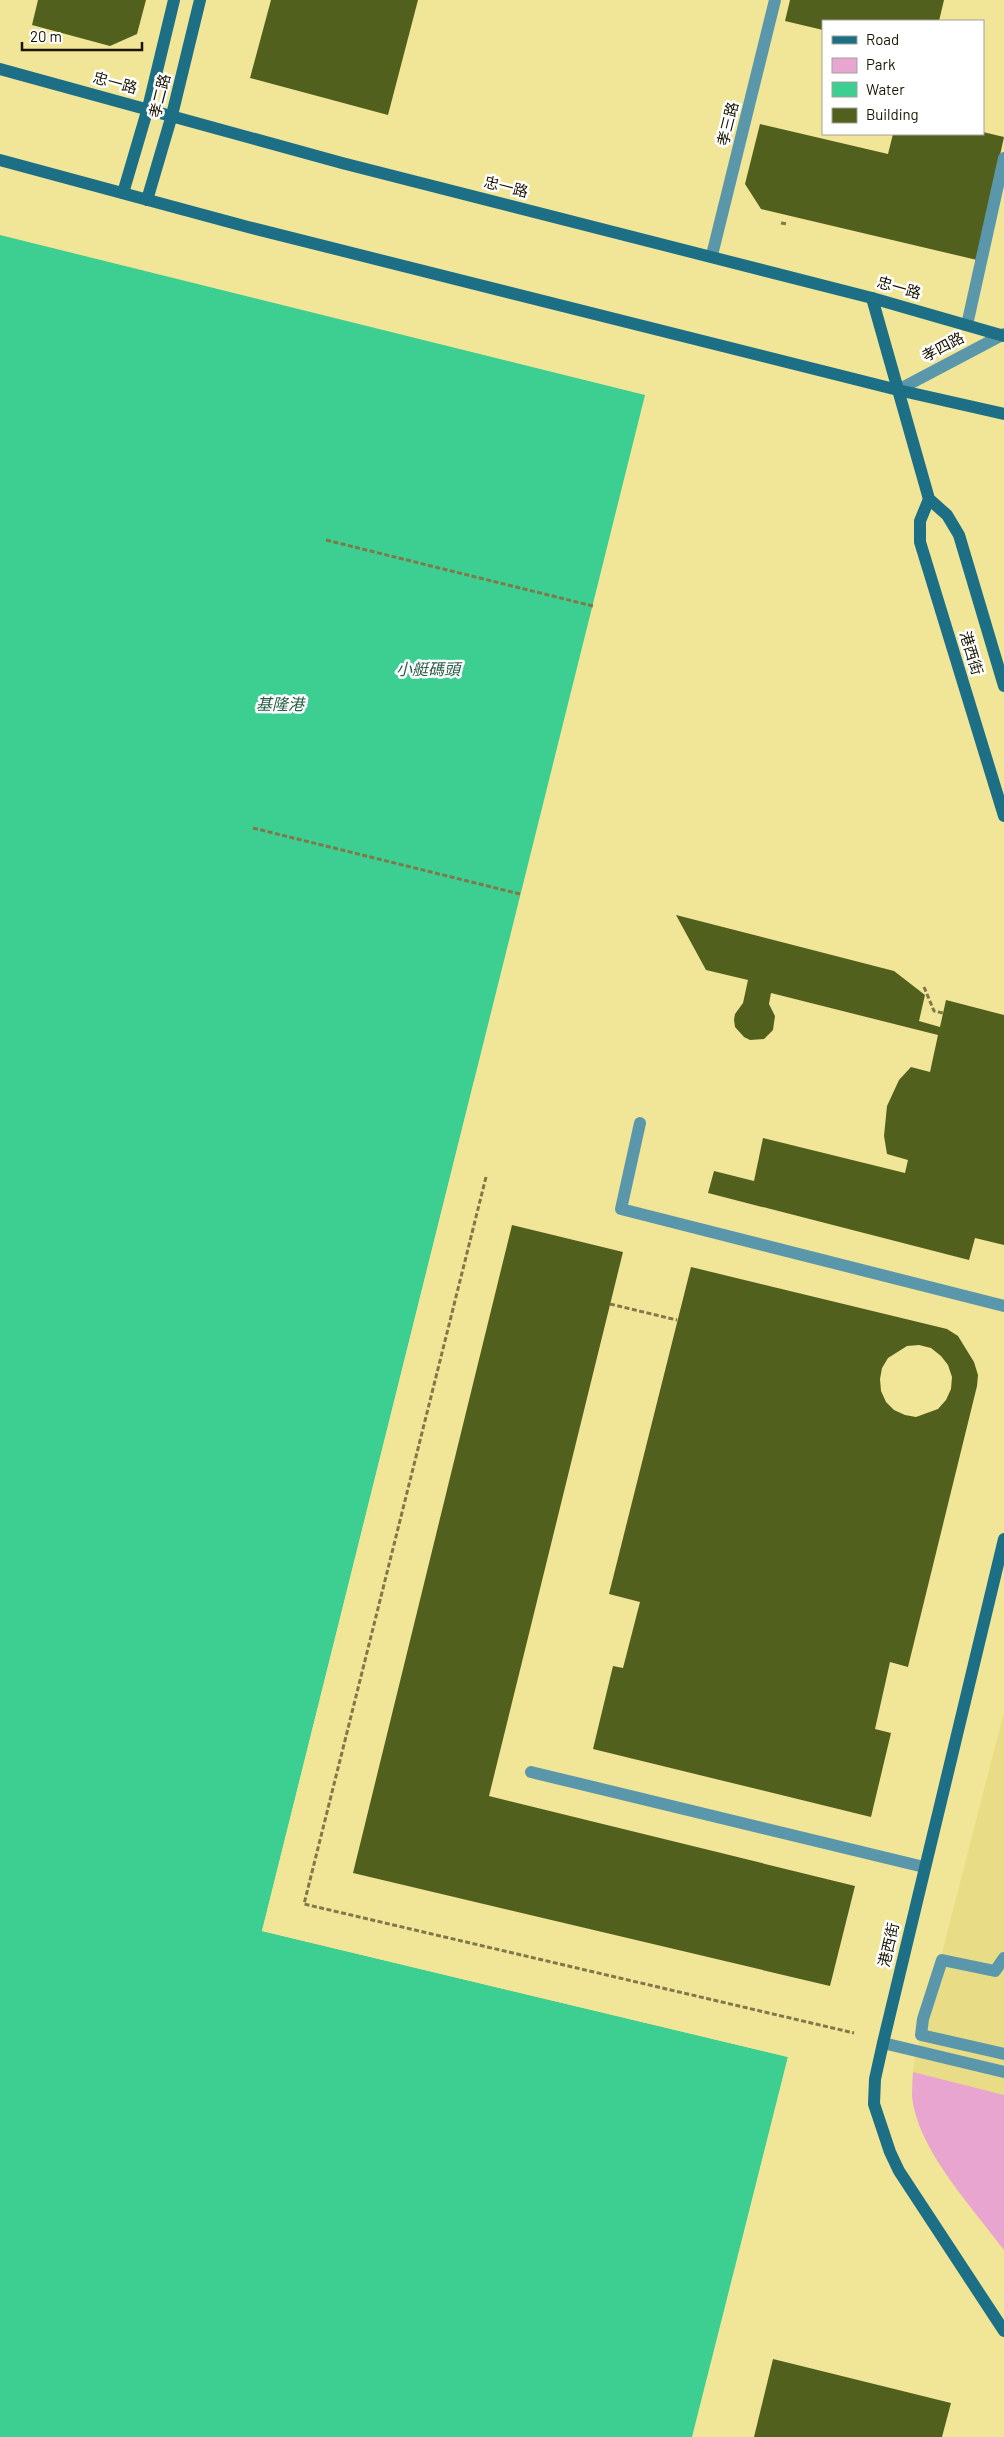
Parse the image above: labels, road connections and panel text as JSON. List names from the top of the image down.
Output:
{
  "streets": {
    "street": [
      "忠一路",
      "孝二路",
      "孝三路",
      "孝四路",
      "港西街"
    ]
  },
  "crossings": [
    ["忠一路", "孝二路"],
    ["忠一路", "孝三路"],
    ["忠一路", "孝四路"]
  ],
  "water": ["小艇碼頭", "基隆港"],
  "legend": [
    "Road",
    "Park",
    "Water",
    "Building"
  ],
  "scale_bar": "20 m"
}
